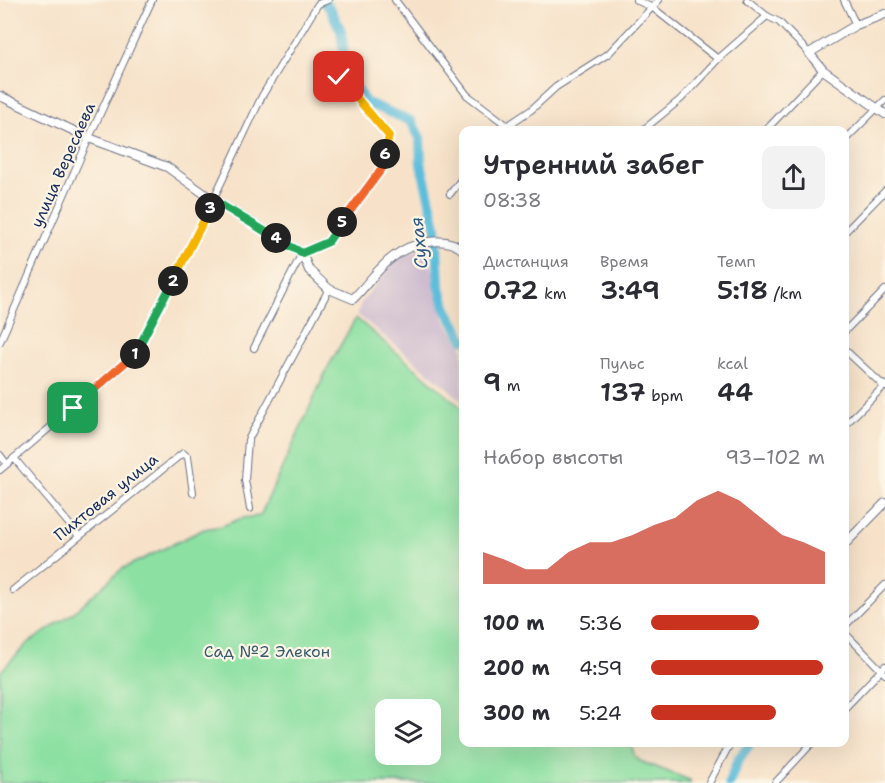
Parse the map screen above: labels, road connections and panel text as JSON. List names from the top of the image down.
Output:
{
  "streets": {
    "street": ["улица Вересаева", "Пихтовая улица"]
  },
  "water": ["Сухая"],
  "parks": ["Сад №2 Элекон"],
  "page": {
    "heading": ["Утренний забег", "08:38"],
    "pins": [
      "6",
      "3",
      "5",
      "4",
      "2",
      "1"
    ],
    "stats": [
      ["Дистанция", "0.72 km"],
      ["Время", "3:49"],
      ["Темп", "5:18 /km"],
      ["9 m"],
      ["Пульс", "137 bpm"],
      ["kcal", "44"]
    ],
    "chart": ["Набор высоты", "93–102 m"],
    "list": [
      {
        "name": "100 m",
        "note": "5:36"
      },
      {
        "name": "200 m",
        "note": "4:59"
      },
      {
        "name": "300 m",
        "note": "5:24"
      }
    ]
  }
}
